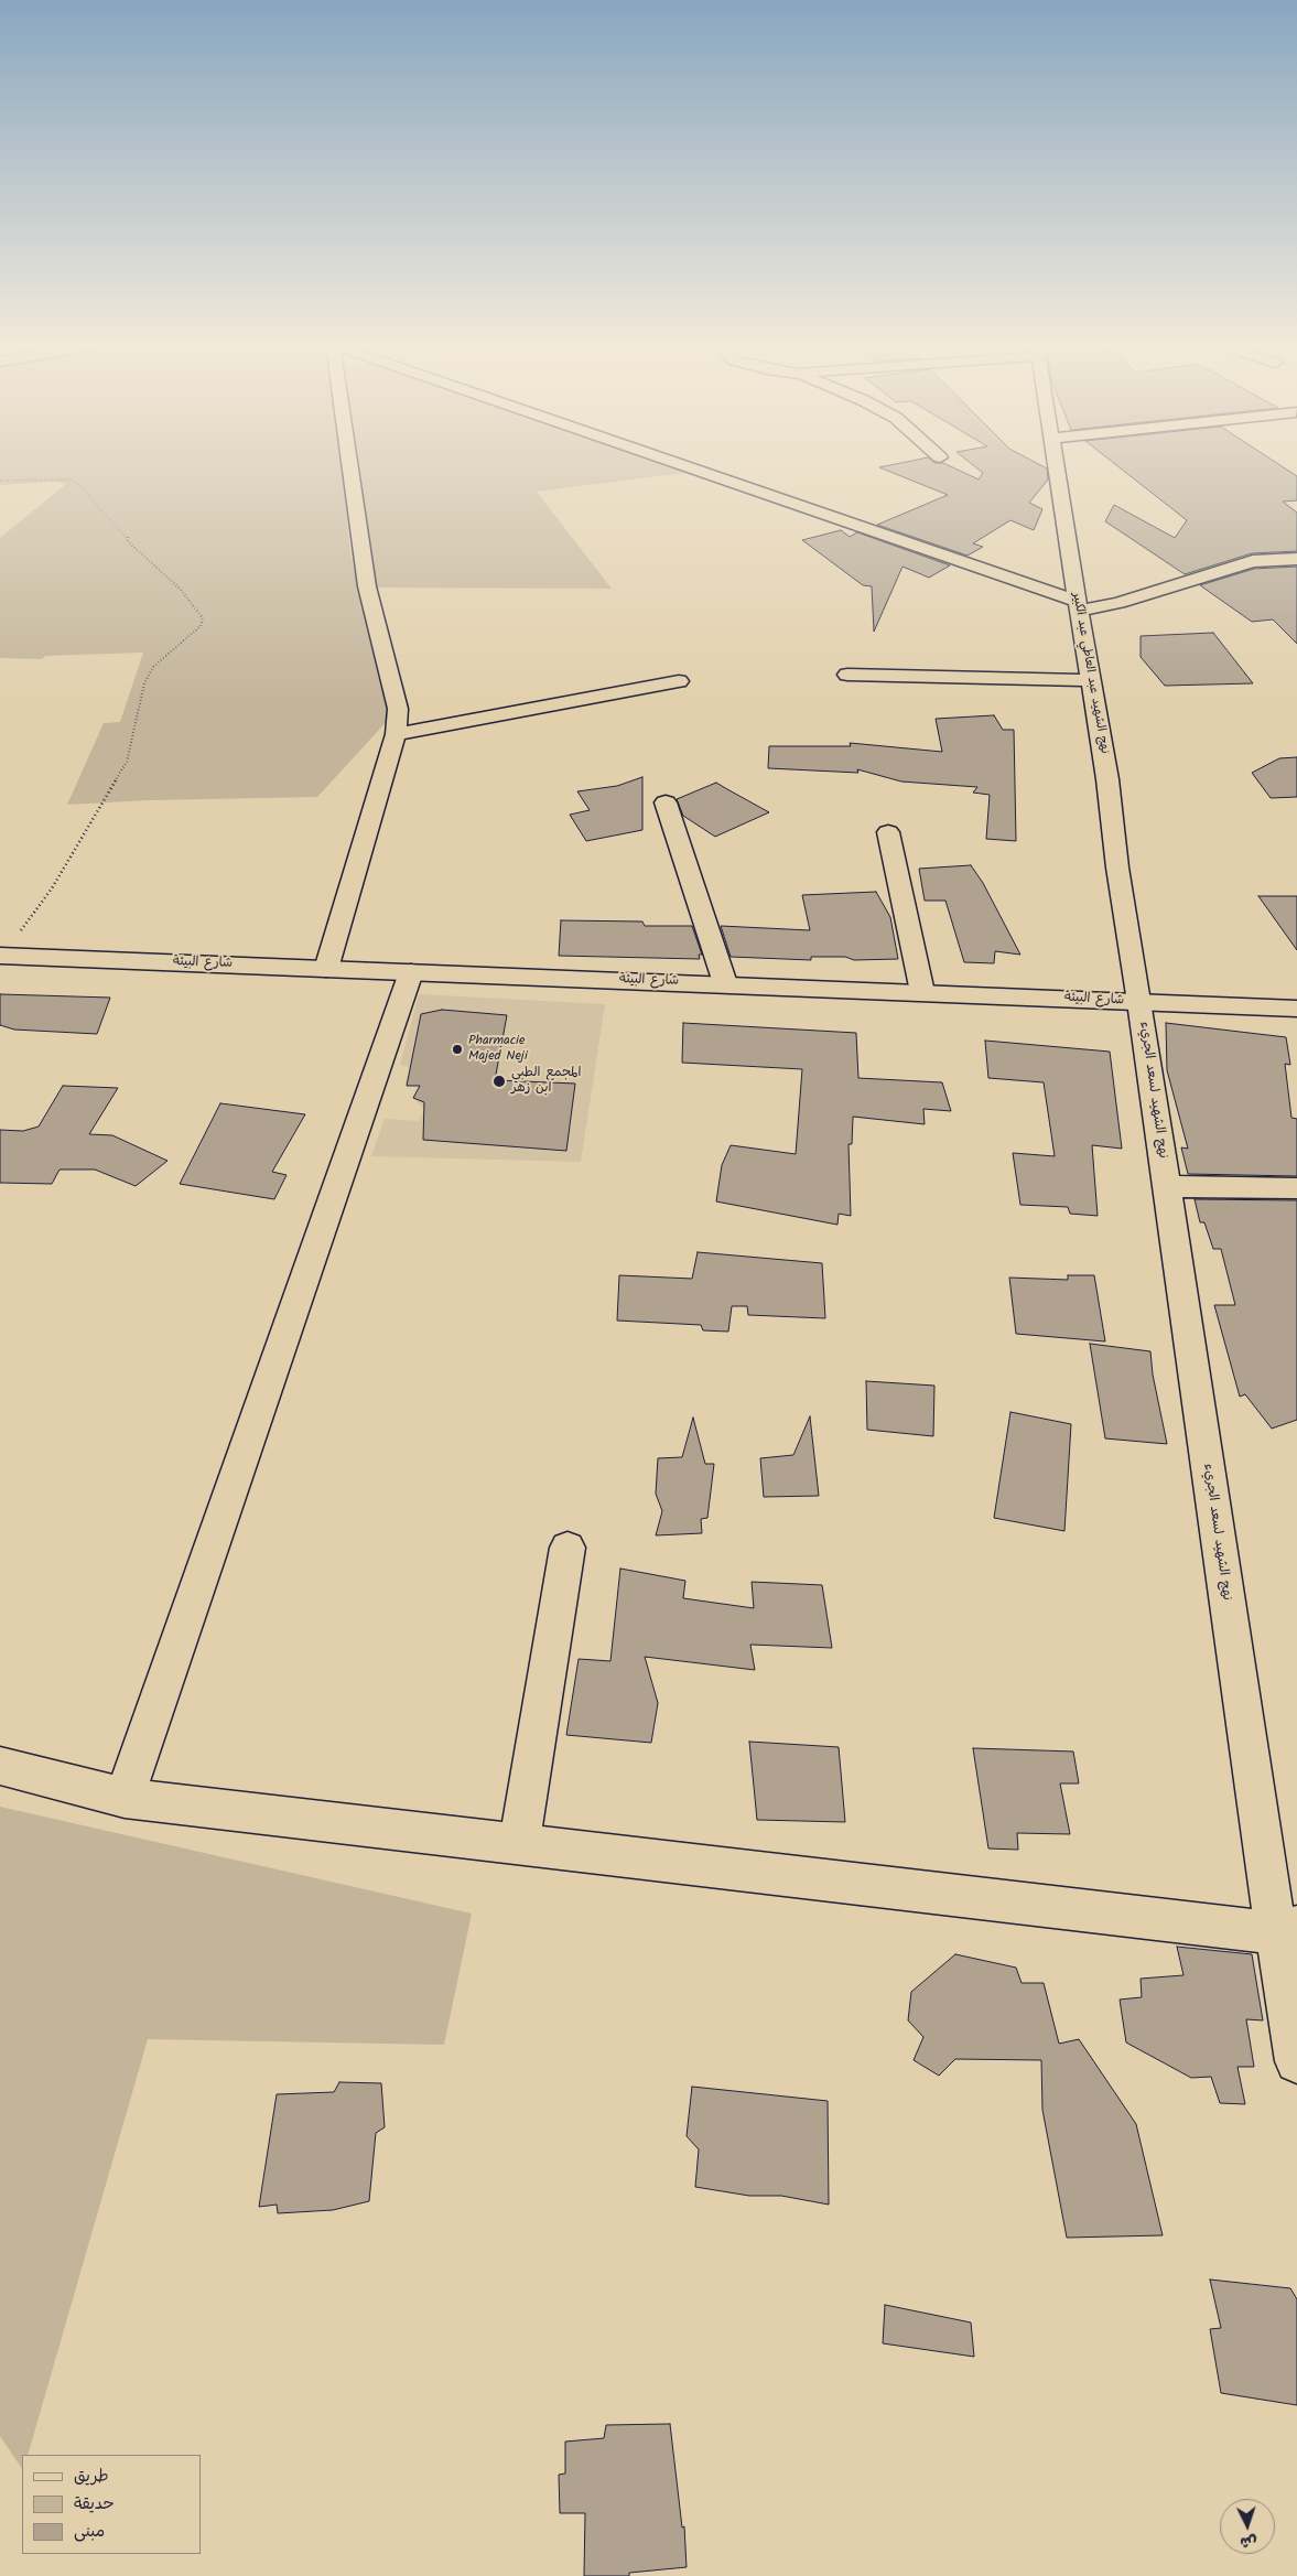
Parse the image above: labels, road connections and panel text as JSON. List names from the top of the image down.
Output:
{
  "streets": {
    "street": ["نهج الشهيد عبد العاطي عبد الكبير", "شارع البيئة", "نهج الشهيد لسعد الجريء"]
  },
  "crossings": [
    ["نهج الشهيد عبد العاطي عبد الكبير", "شارع البيئة"],
    ["نهج الشهيد عبد العاطي عبد الكبير", "نهج الشهيد لسعد الجريء"],
    ["شارع البيئة", "نهج الشهيد لسعد الجريء"]
  ],
  "places": ["Pharmacie Majed Neji", "المجمع الطبي ابن زهر"],
  "legend": ["طريق", "حديقة", "مبنى"],
  "north": "bottom"
}
